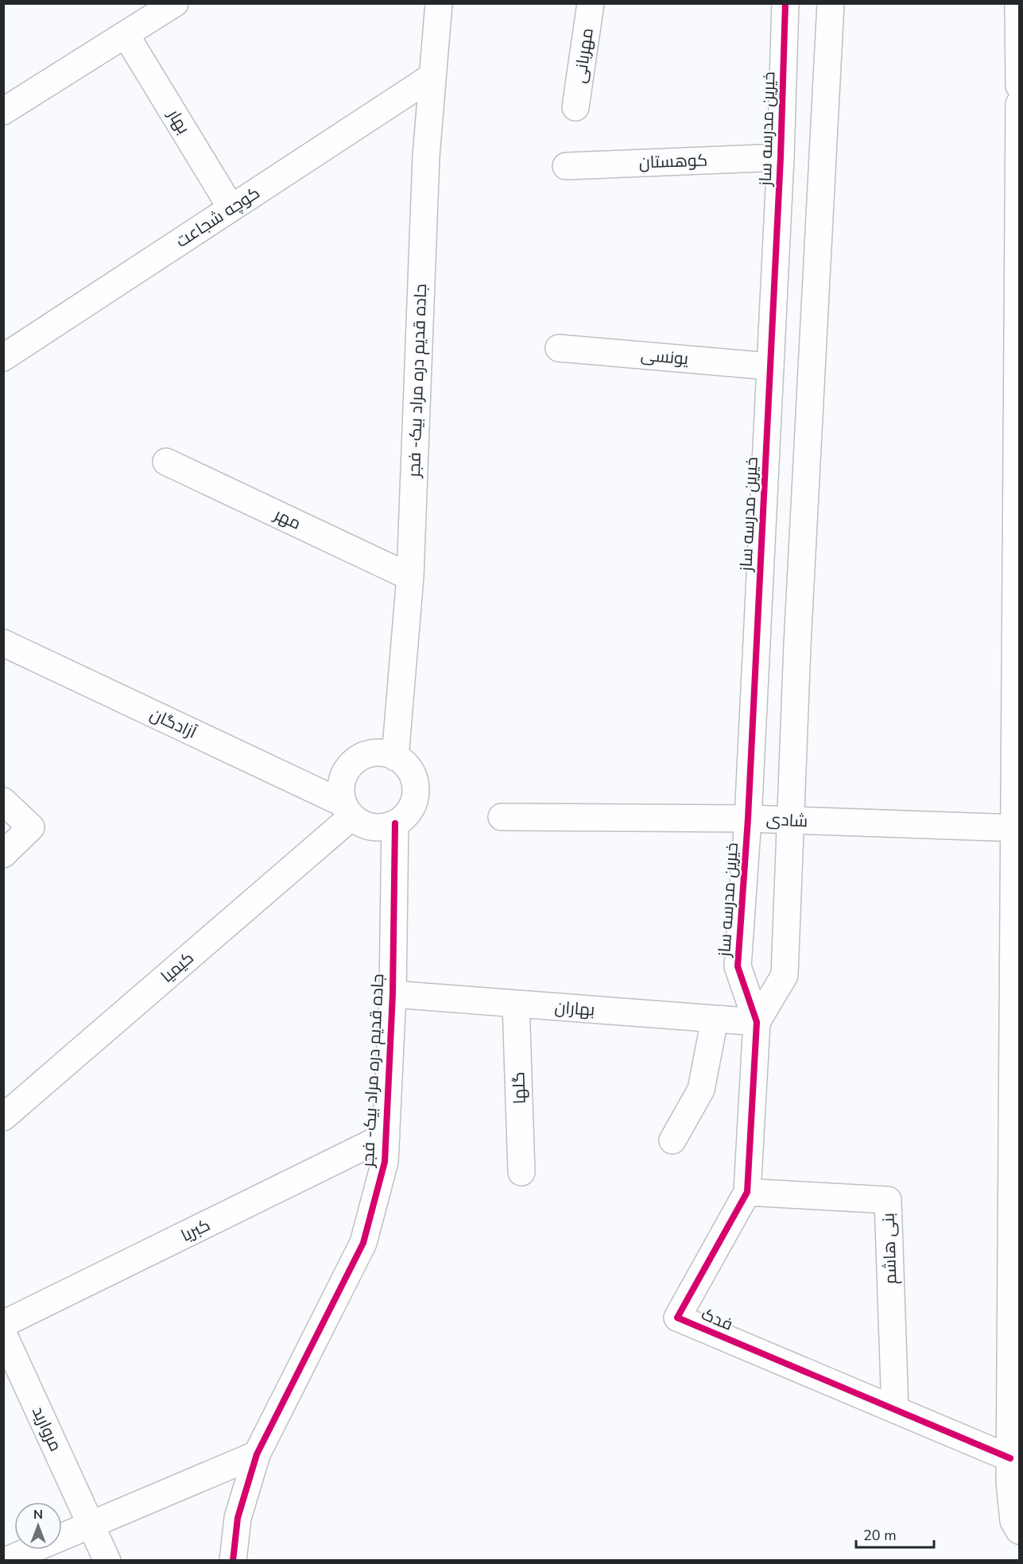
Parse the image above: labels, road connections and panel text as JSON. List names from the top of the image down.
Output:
{
  "streets": {
    "street": [
      "مهربانی",
      "بهار",
      "خیرین مدرسه ساز",
      "کوهستان",
      "کوچه شجاعت",
      "یونسی",
      "جاده قدیم دره مراد بیک- فجر",
      "مهر",
      "آزادگان",
      "شادی",
      "کیمیا",
      "بهاران",
      "گلها",
      "کبریا",
      "بنی هاشم",
      "فدک",
      "مروارید"
    ]
  },
  "crossings": [
    ["بهار", "کوچه شجاعت"],
    ["خیرین مدرسه ساز", "کوهستان"],
    ["خیرین مدرسه ساز", "یونسی"],
    ["خیرین مدرسه ساز", "شادی"],
    ["خیرین مدرسه ساز", "بهاران"],
    ["خیرین مدرسه ساز", "فدک"],
    ["کوچه شجاعت", "جاده قدیم دره مراد بیک- فجر"],
    ["جاده قدیم دره مراد بیک- فجر", "مهر"],
    ["جاده قدیم دره مراد بیک- فجر", "آزادگان"],
    ["جاده قدیم دره مراد بیک- فجر", "کیمیا"],
    ["جاده قدیم دره مراد بیک- فجر", "بهاران"],
    ["جاده قدیم دره مراد بیک- فجر", "کبریا"],
    ["آزادگان", "کیمیا"],
    ["بهاران", "گلها"],
    ["بهاران", "فدک"],
    ["بنی هاشم", "فدک"]
  ],
  "scale_bar": "20 m",
  "north": "top"
}
